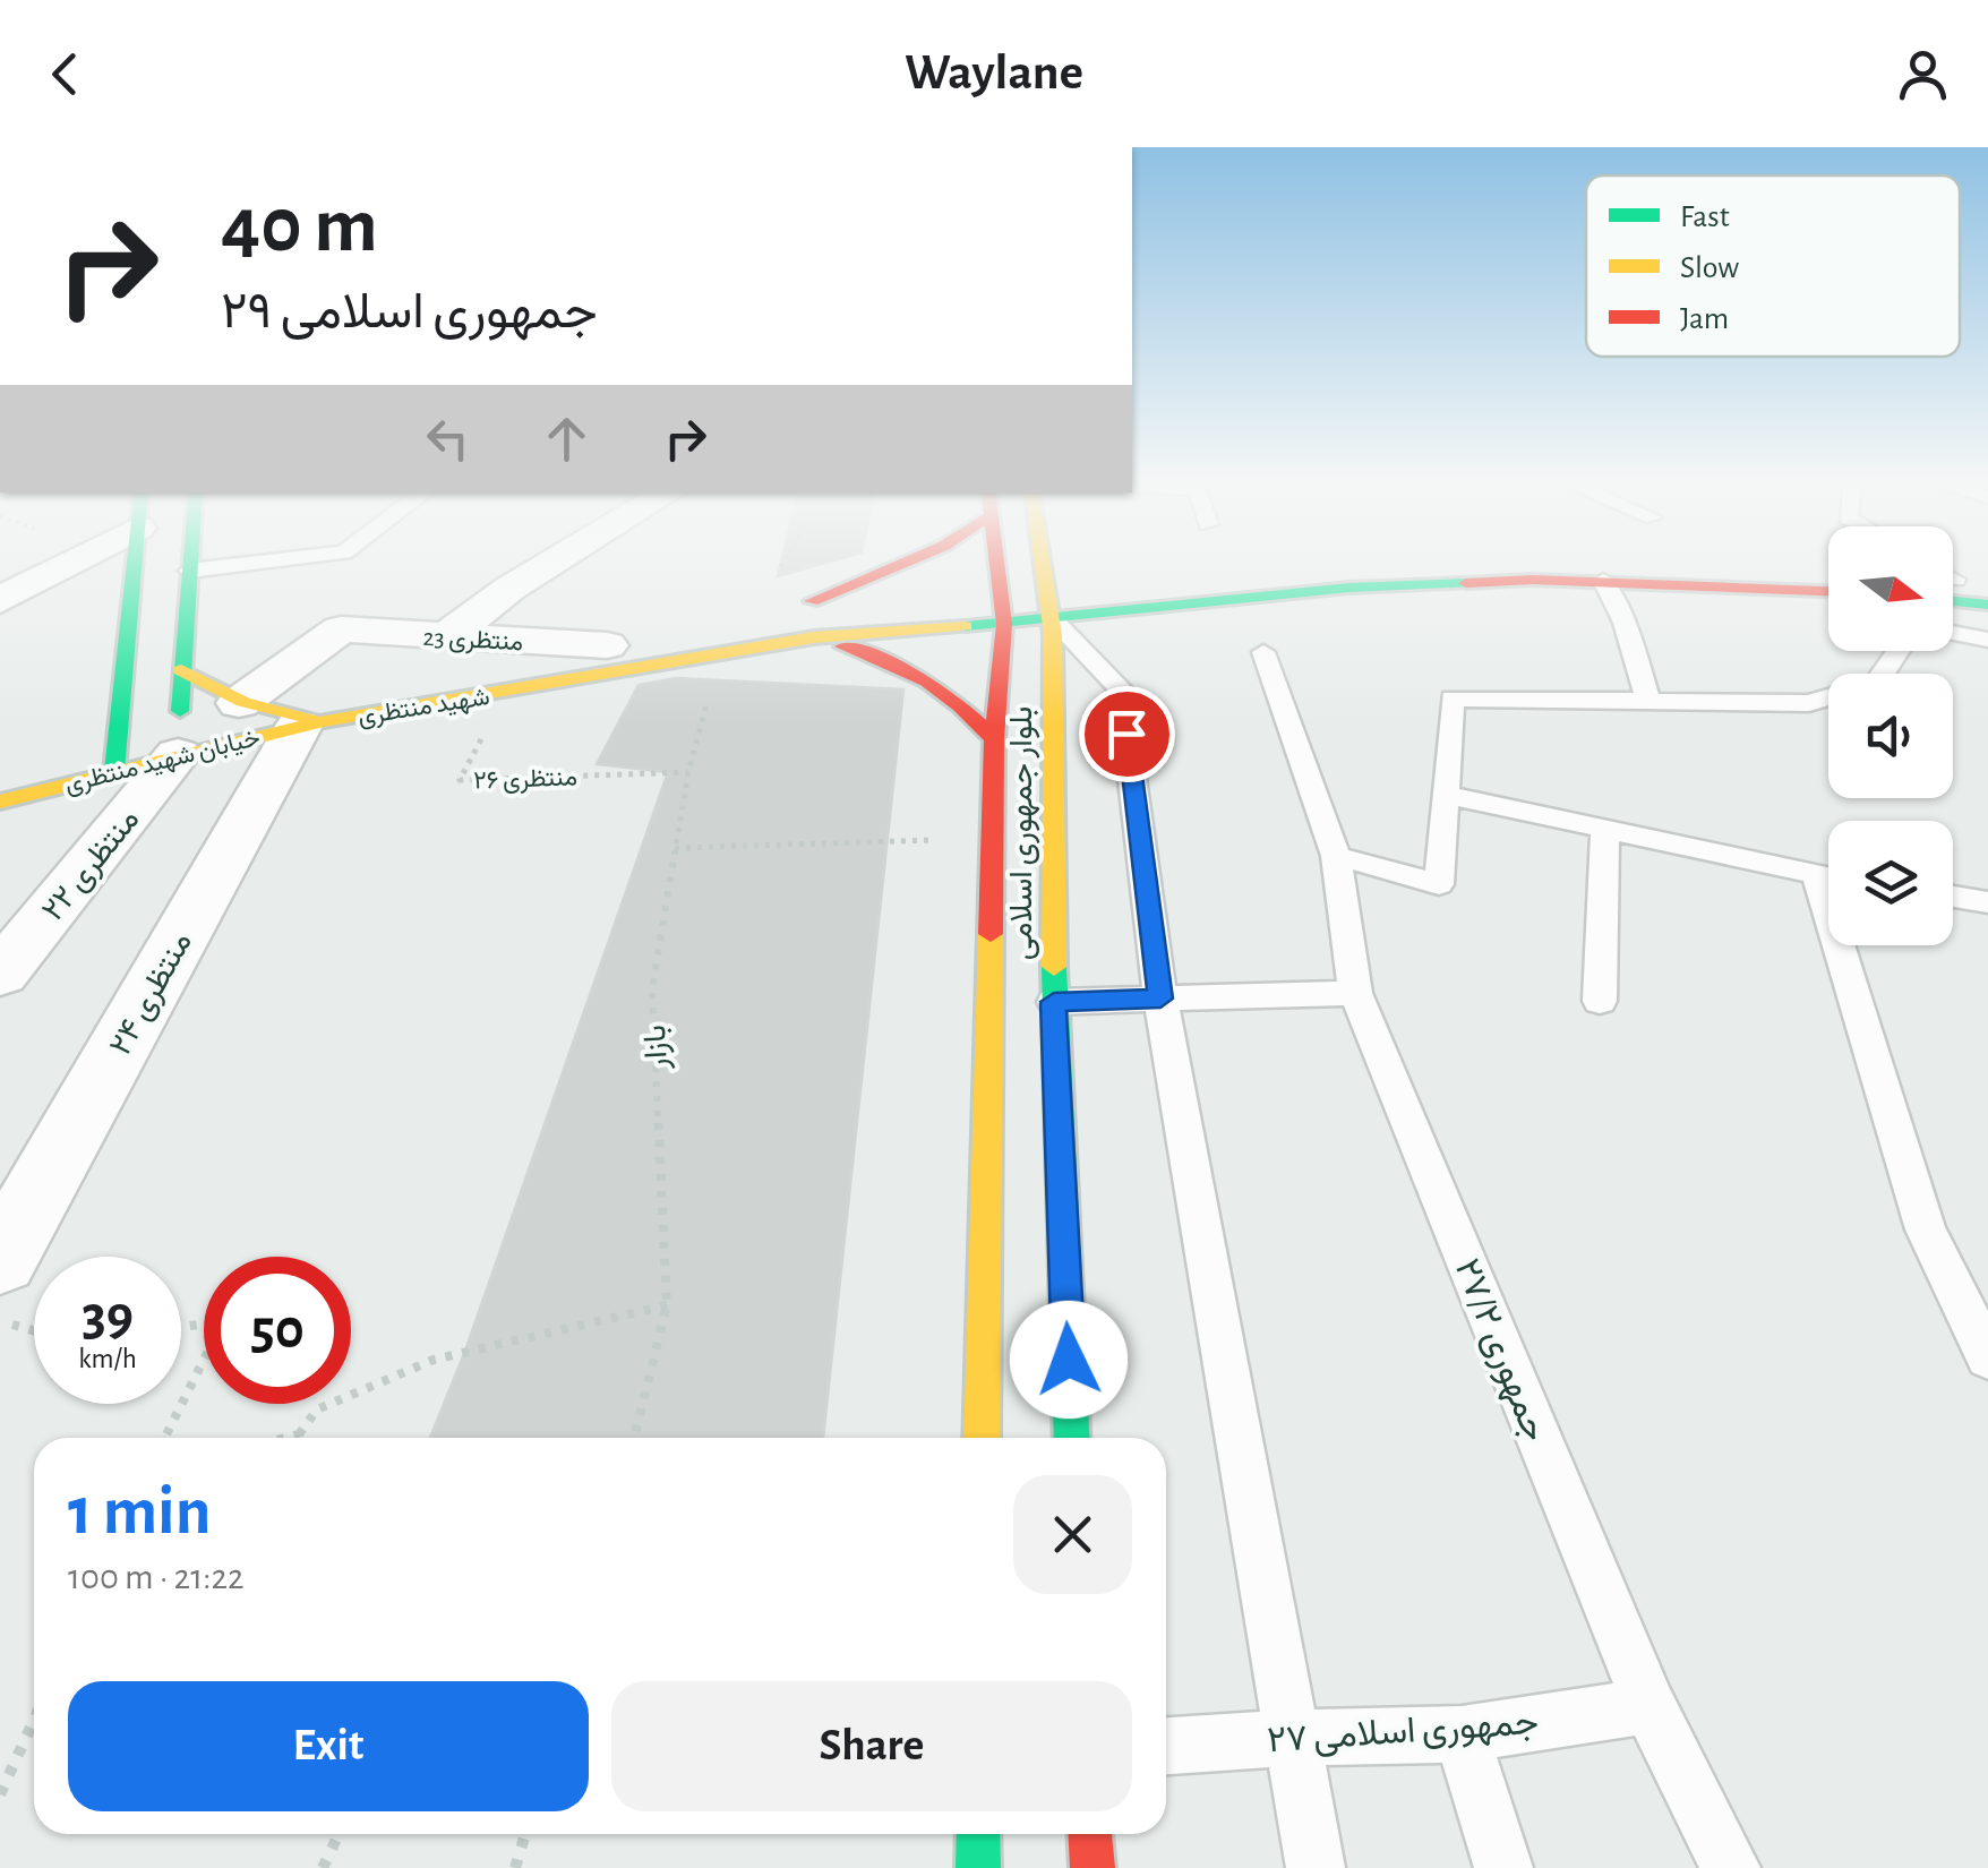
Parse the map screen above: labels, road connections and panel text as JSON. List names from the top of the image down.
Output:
{
  "streets": {
    "main road": ["شهید منتظری", "خیابان شهید منتظری", "بلوار جمهوری اسلامی"],
    "street": ["منتظری 23", "منتظری ۲۲", "منتظری ۲۴"],
    "lane": ["جمهوری ۲۷/۲", "جمهوری اسلامی ۲۷"],
    "path": ["منتظری ۲۶", "بازار"]
  },
  "crossings": [
    ["منتظری 23", "شهید منتظری"],
    ["شهید منتظری", "خیابان شهید منتظری"],
    ["شهید منتظری", "منتظری ۲۶"],
    ["شهید منتظری", "بلوار جمهوری اسلامی"],
    ["شهید منتظری", "منتظری ۲۴"],
    ["شهید منتظری", "بازار"],
    ["خیابان شهید منتظری", "منتظری ۲۲"],
    ["خیابان شهید منتظری", "منتظری ۲۴"],
    ["منتظری ۲۶", "بازار"],
    ["جمهوری ۲۷/۲", "جمهوری اسلامی ۲۷"]
  ],
  "legend": ["Fast", "Slow", "Jam"],
  "north": "right",
  "page": {
    "header": "Waylane",
    "turn": ["40 m", "جمهوری اسلامی ۲۹"],
    "speed": "39 km/h",
    "limit": "50",
    "heading": ["1 min", "100 m · 21:22"],
    "buttons": ["Exit", "Share"]
  }
}
